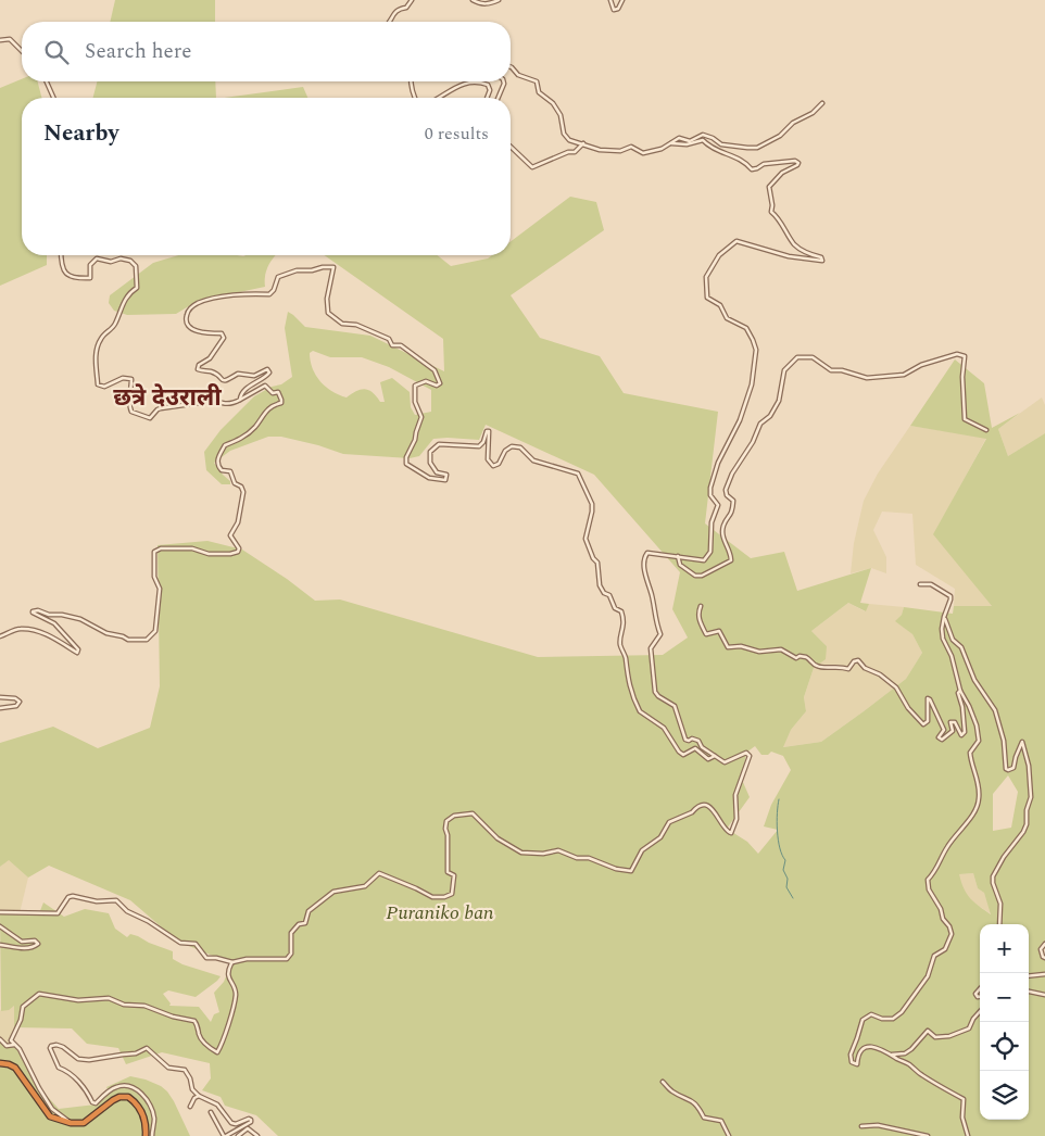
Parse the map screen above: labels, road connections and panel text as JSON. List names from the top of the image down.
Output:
{
  "districts": ["छत्रे देउराली"],
  "parks": ["Puraniko ban"],
  "page": {
    "search": "Search here",
    "heading": ["Nearby", "0 results"],
    "map_buttons": ["+", "−"]
  }
}
